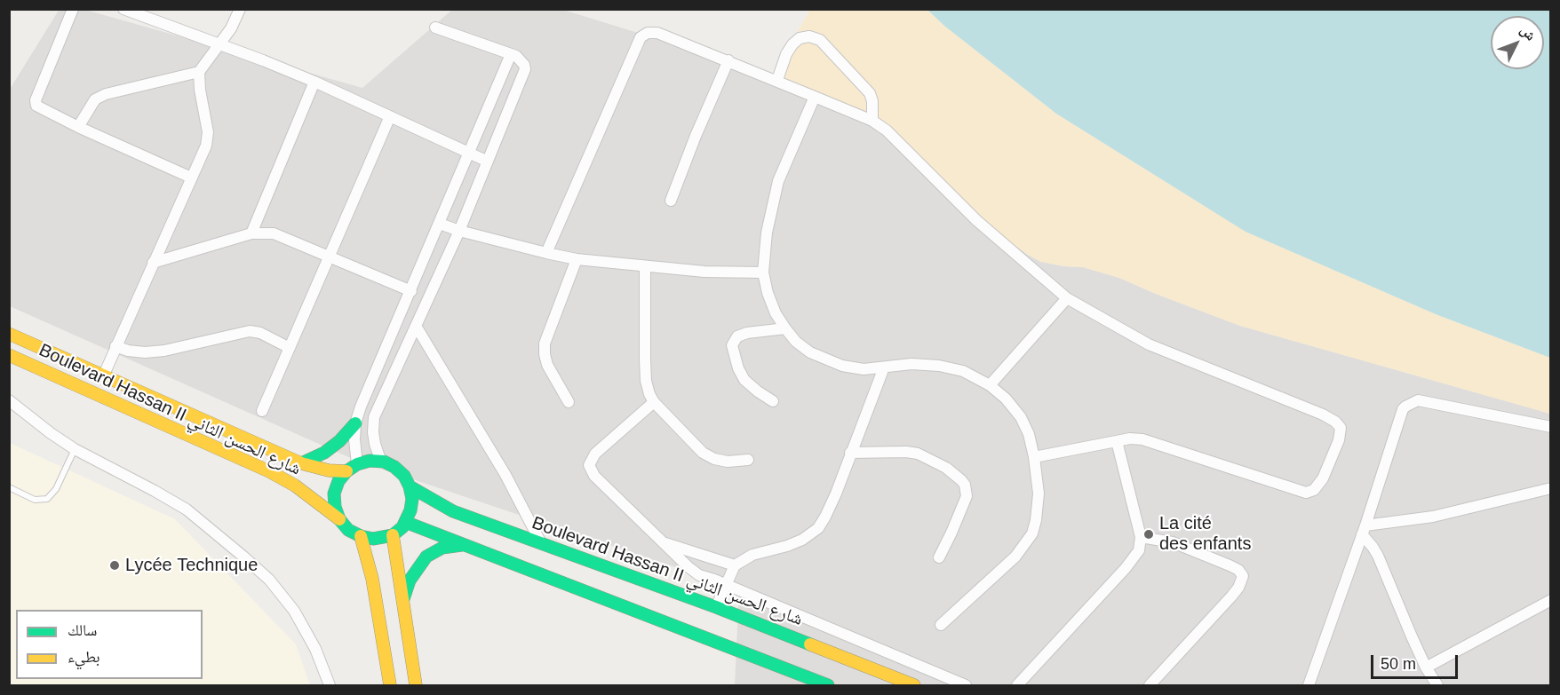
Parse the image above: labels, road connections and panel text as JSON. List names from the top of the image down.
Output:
{
  "streets": {
    "main road": ["Boulevard Hassan II شارع الحسن الثاني"]
  },
  "places": ["La cité des enfants", "Lycée Technique"],
  "legend": ["سالك", "بطيء"],
  "scale_bar": "50 m",
  "north": "top right"
}
